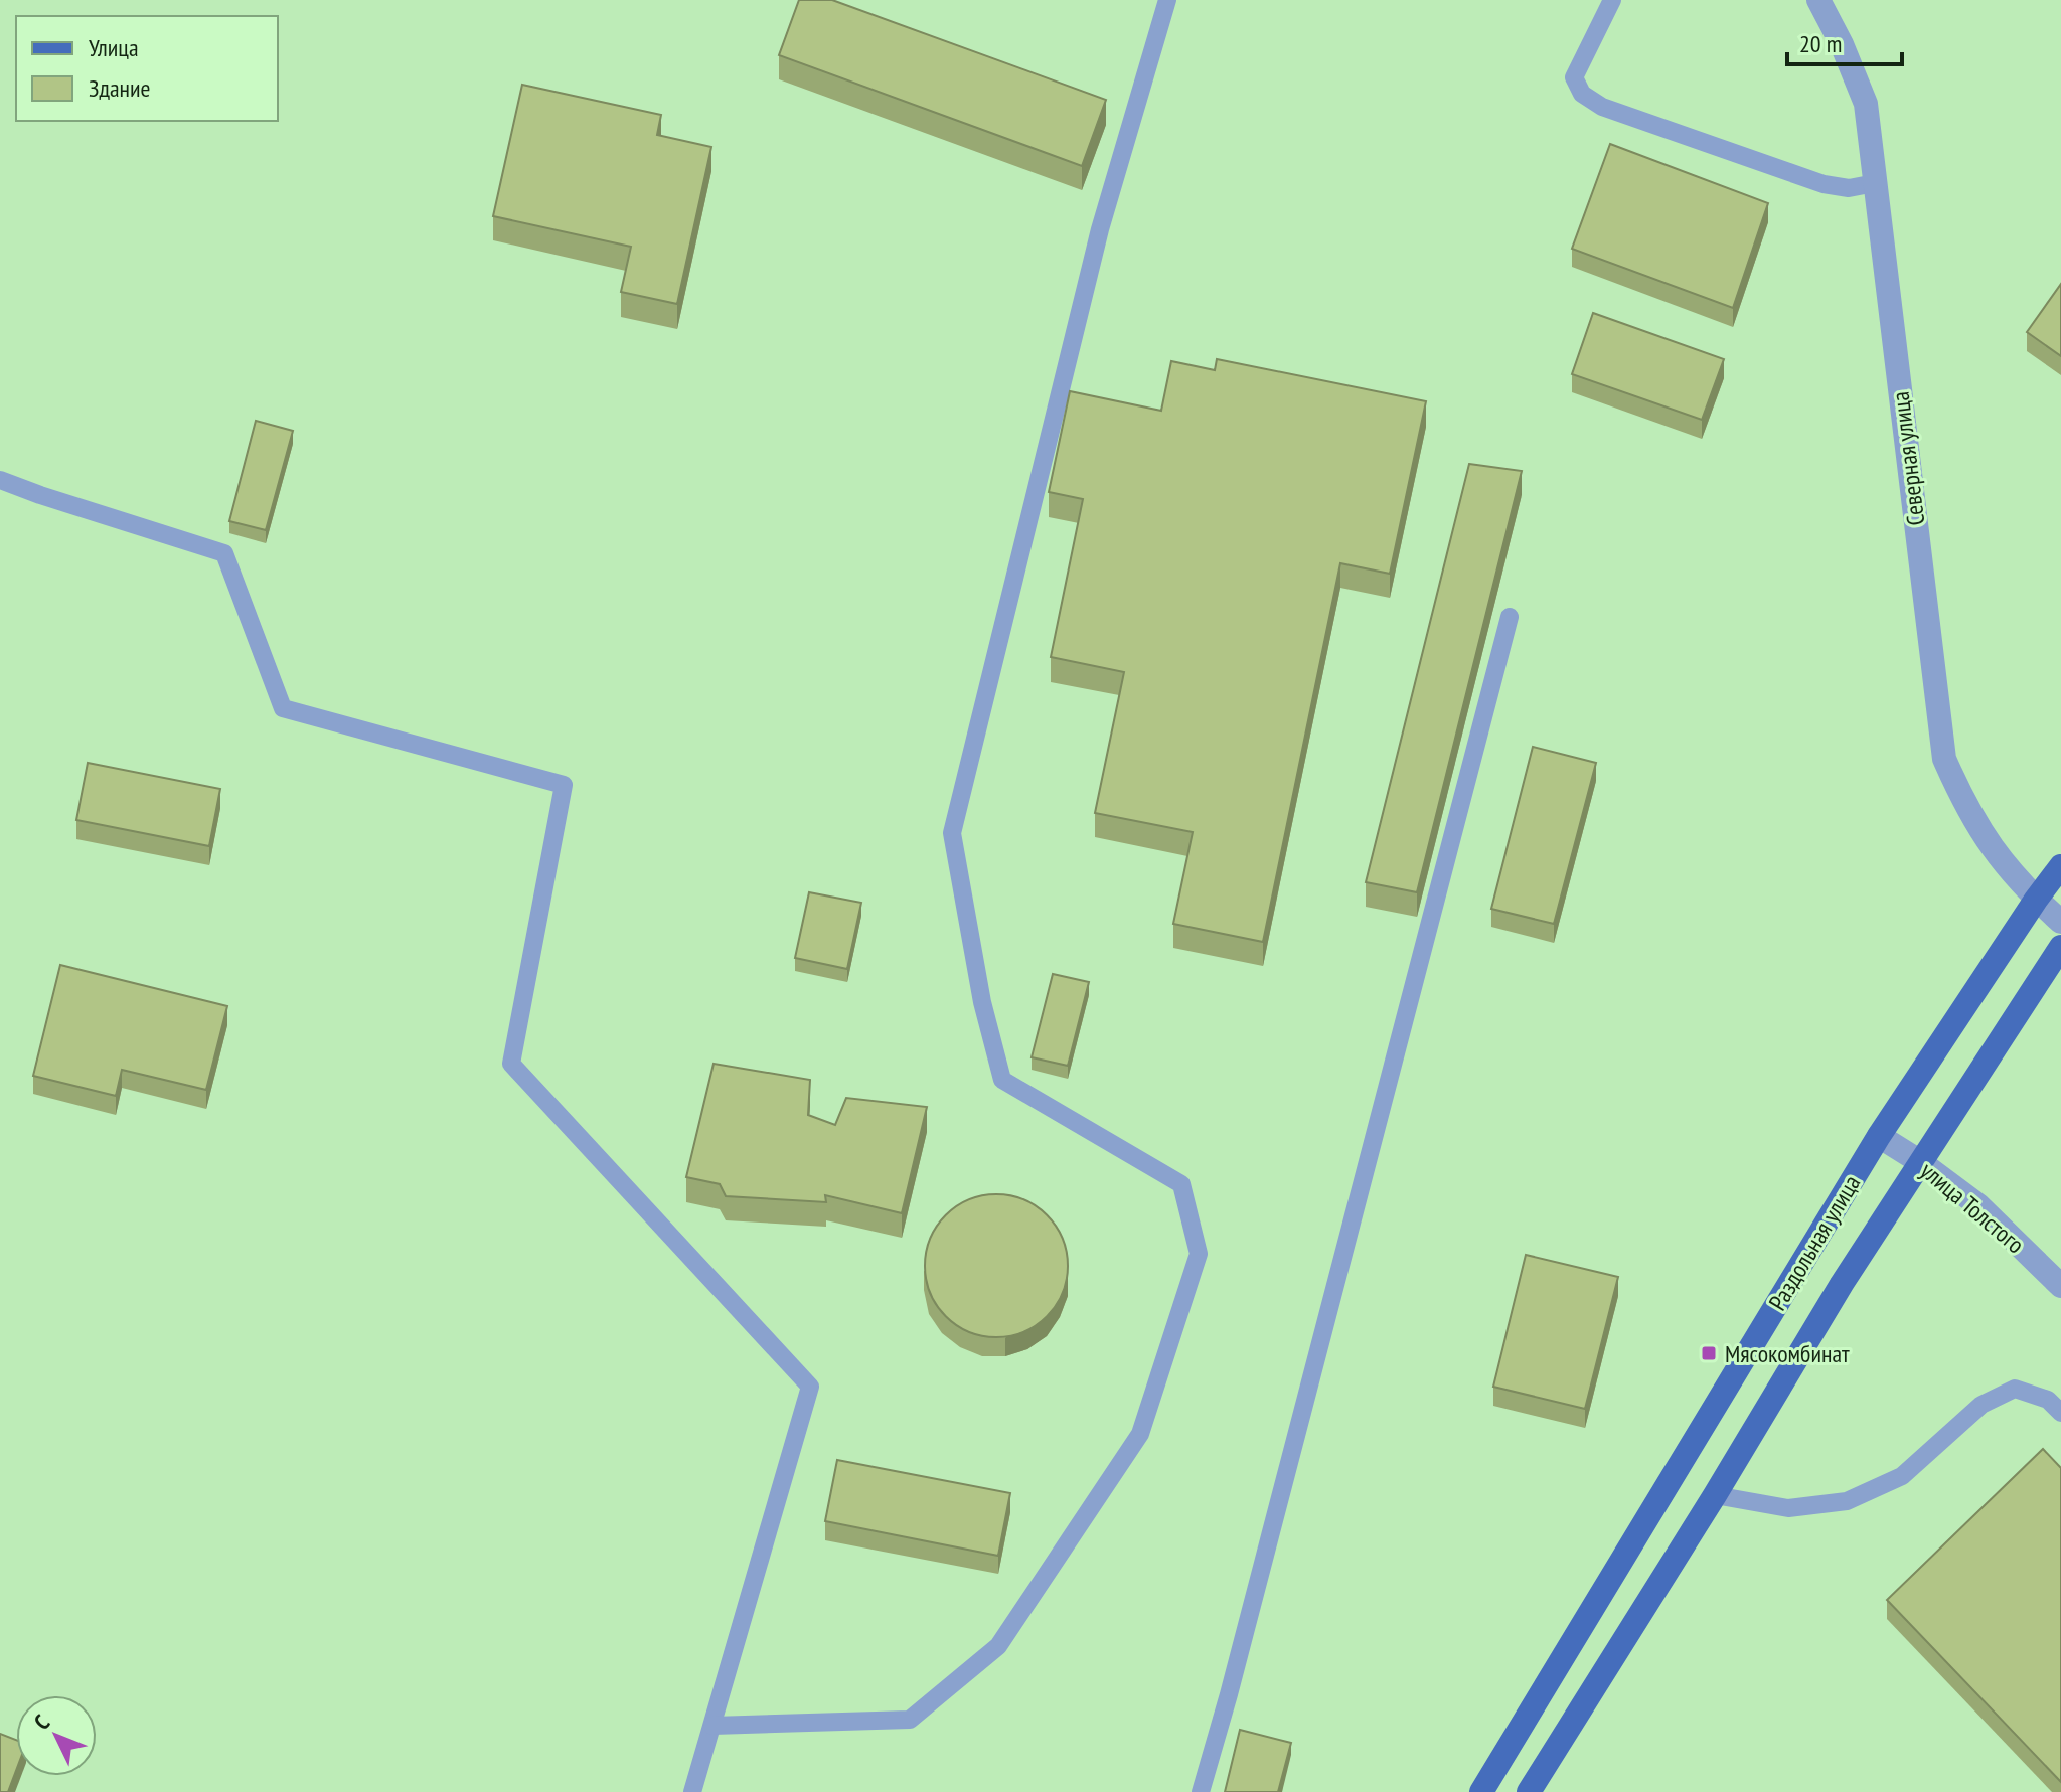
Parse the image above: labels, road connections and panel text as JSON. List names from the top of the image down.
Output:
{
  "streets": {
    "main road": ["Раздольная улица"],
    "street": ["Северная улица", "улица Толстого"]
  },
  "crossings": [
    ["Северная улица", "Раздольная улица"],
    ["улица Толстого", "Раздольная улица"]
  ],
  "places": {
    "transit": ["Мясокомбинат"]
  },
  "legend": ["Улица", "Здание"],
  "scale_bar": "20 m",
  "north": "top left"
}
